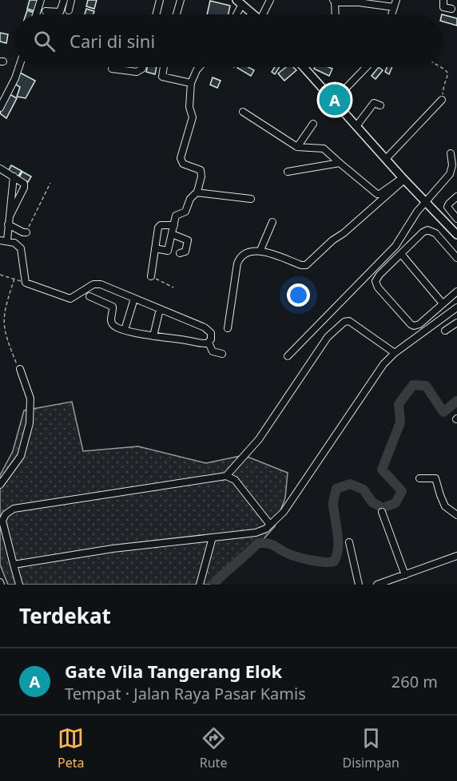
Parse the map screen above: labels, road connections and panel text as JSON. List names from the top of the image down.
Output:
{
  "page": {
    "search": "Cari di sini",
    "pins": "A",
    "heading": "Terdekat",
    "list": [
      {
        "mark": "A",
        "name": "Gate Vila Tangerang Elok",
        "note": "Tempat · Jalan Raya Pasar Kamis",
        "value": "260 m"
      }
    ],
    "nav": ["Peta", "Rute", "Disimpan"]
  }
}
